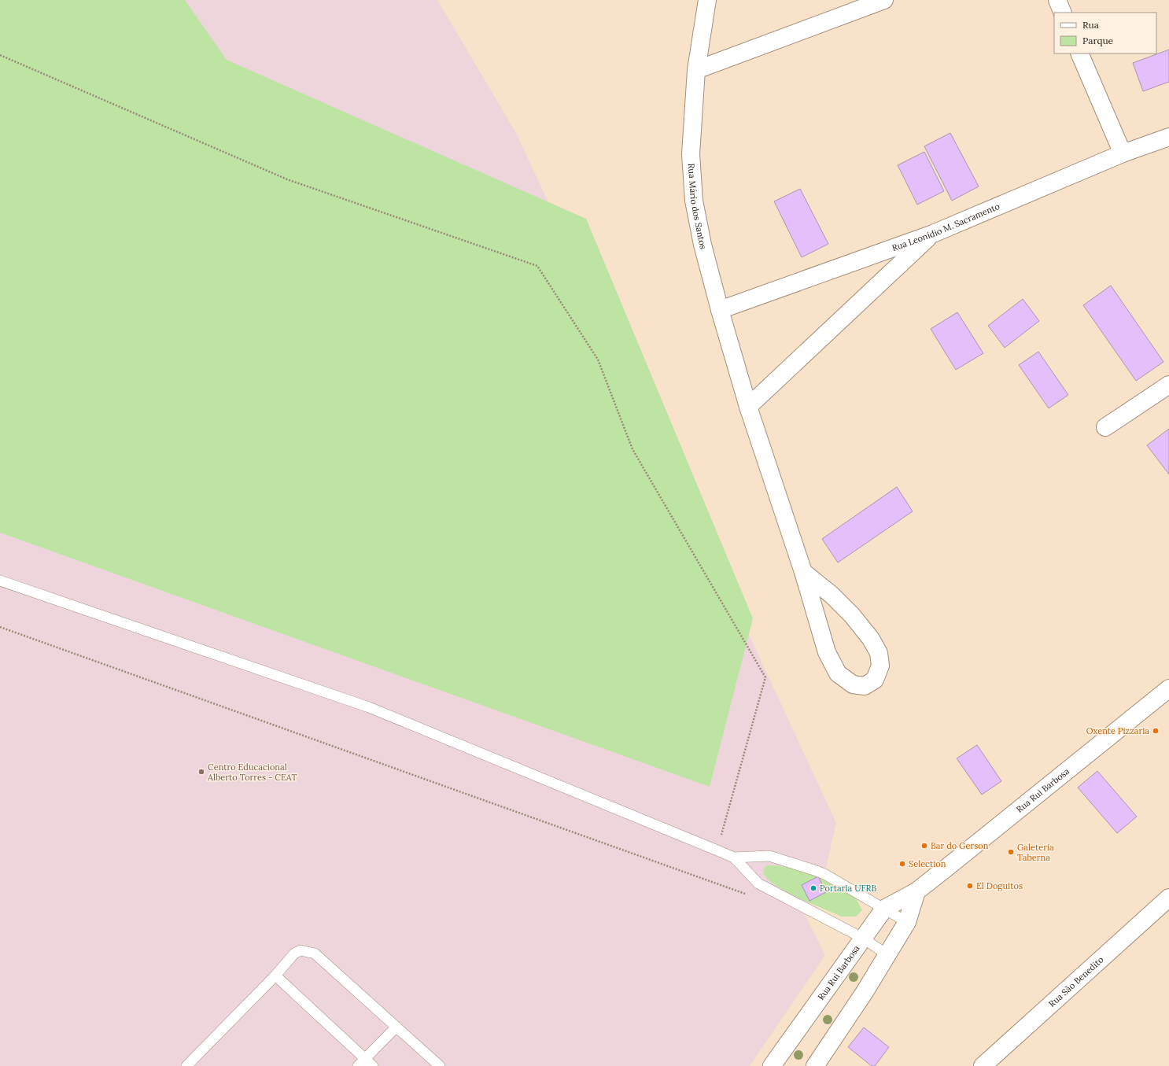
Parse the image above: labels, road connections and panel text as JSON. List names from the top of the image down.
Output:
{
  "streets": {
    "street": [
      "Rua Mário dos Santos",
      "Rua Leonídio M. Sacramento",
      "Rua Rui Barbosa",
      "Rua São Benedito"
    ]
  },
  "crossings": [
    ["Rua Mário dos Santos", "Rua Leonídio M. Sacramento"]
  ],
  "places": [
    "Oxente Pizzaria",
    "Centro Educacional Alberto Torres - CEAT",
    "Bar do Gerson",
    "Galeteria Taberna",
    "Selection",
    "El Doguitos",
    "Portaria UFRB"
  ],
  "legend": ["Rua", "Parque"]
}
